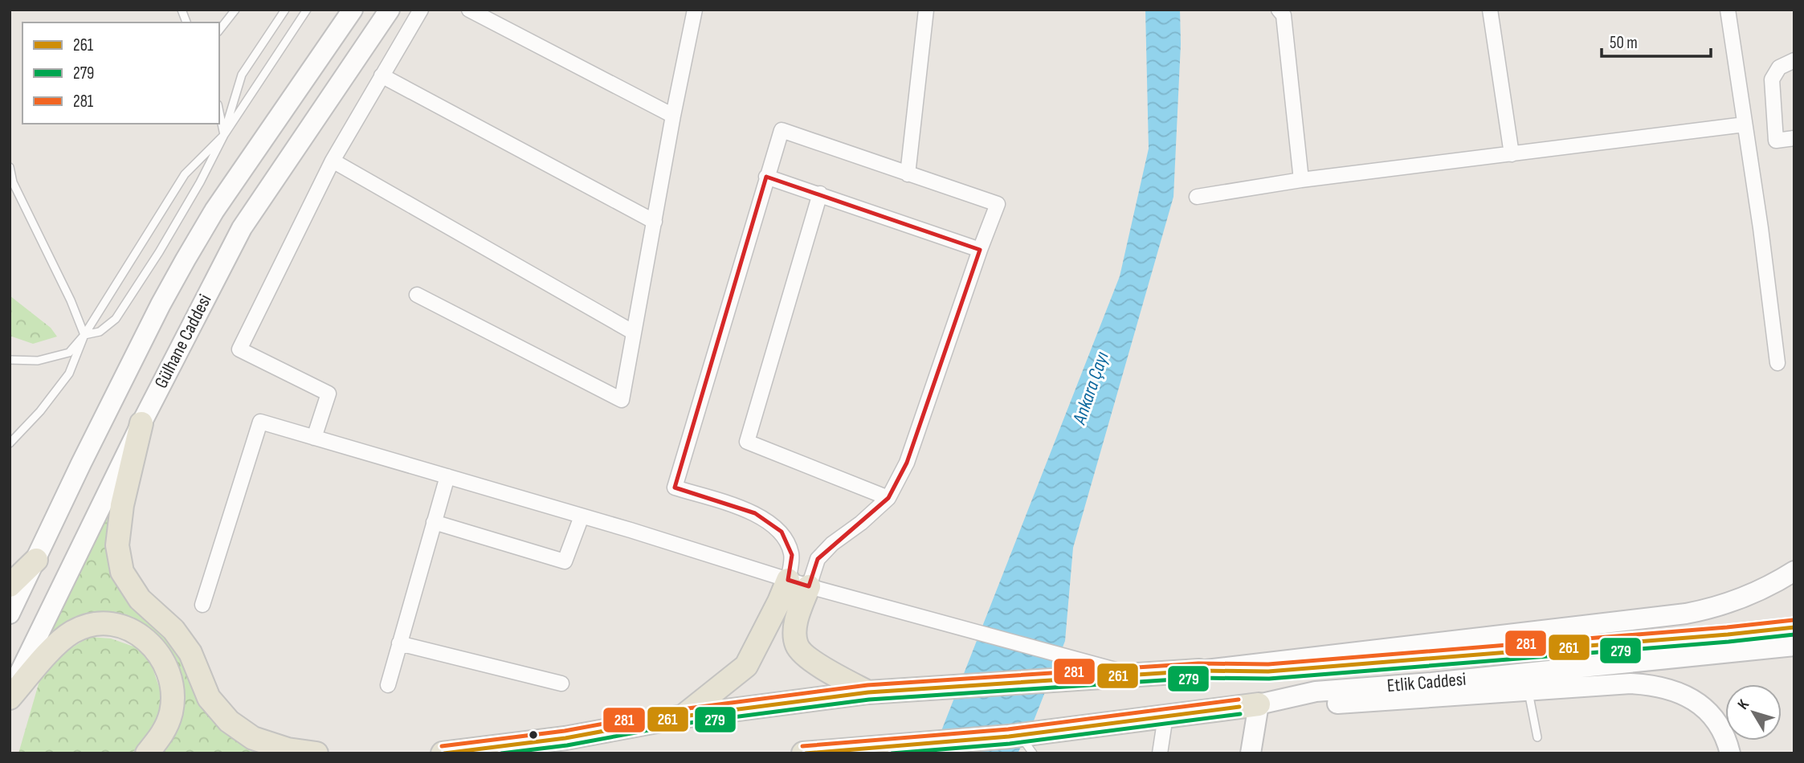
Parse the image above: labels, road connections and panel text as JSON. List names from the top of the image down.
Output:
{
  "streets": {
    "main road": ["Gülhane Caddesi", "Etlik Caddesi"]
  },
  "water": ["Ankara Çayı"],
  "lines": ["transit line 281", "transit line 261", "transit line 279"],
  "legend": ["261", "279", "281"],
  "scale_bar": "50 m",
  "north": "top left"
}
